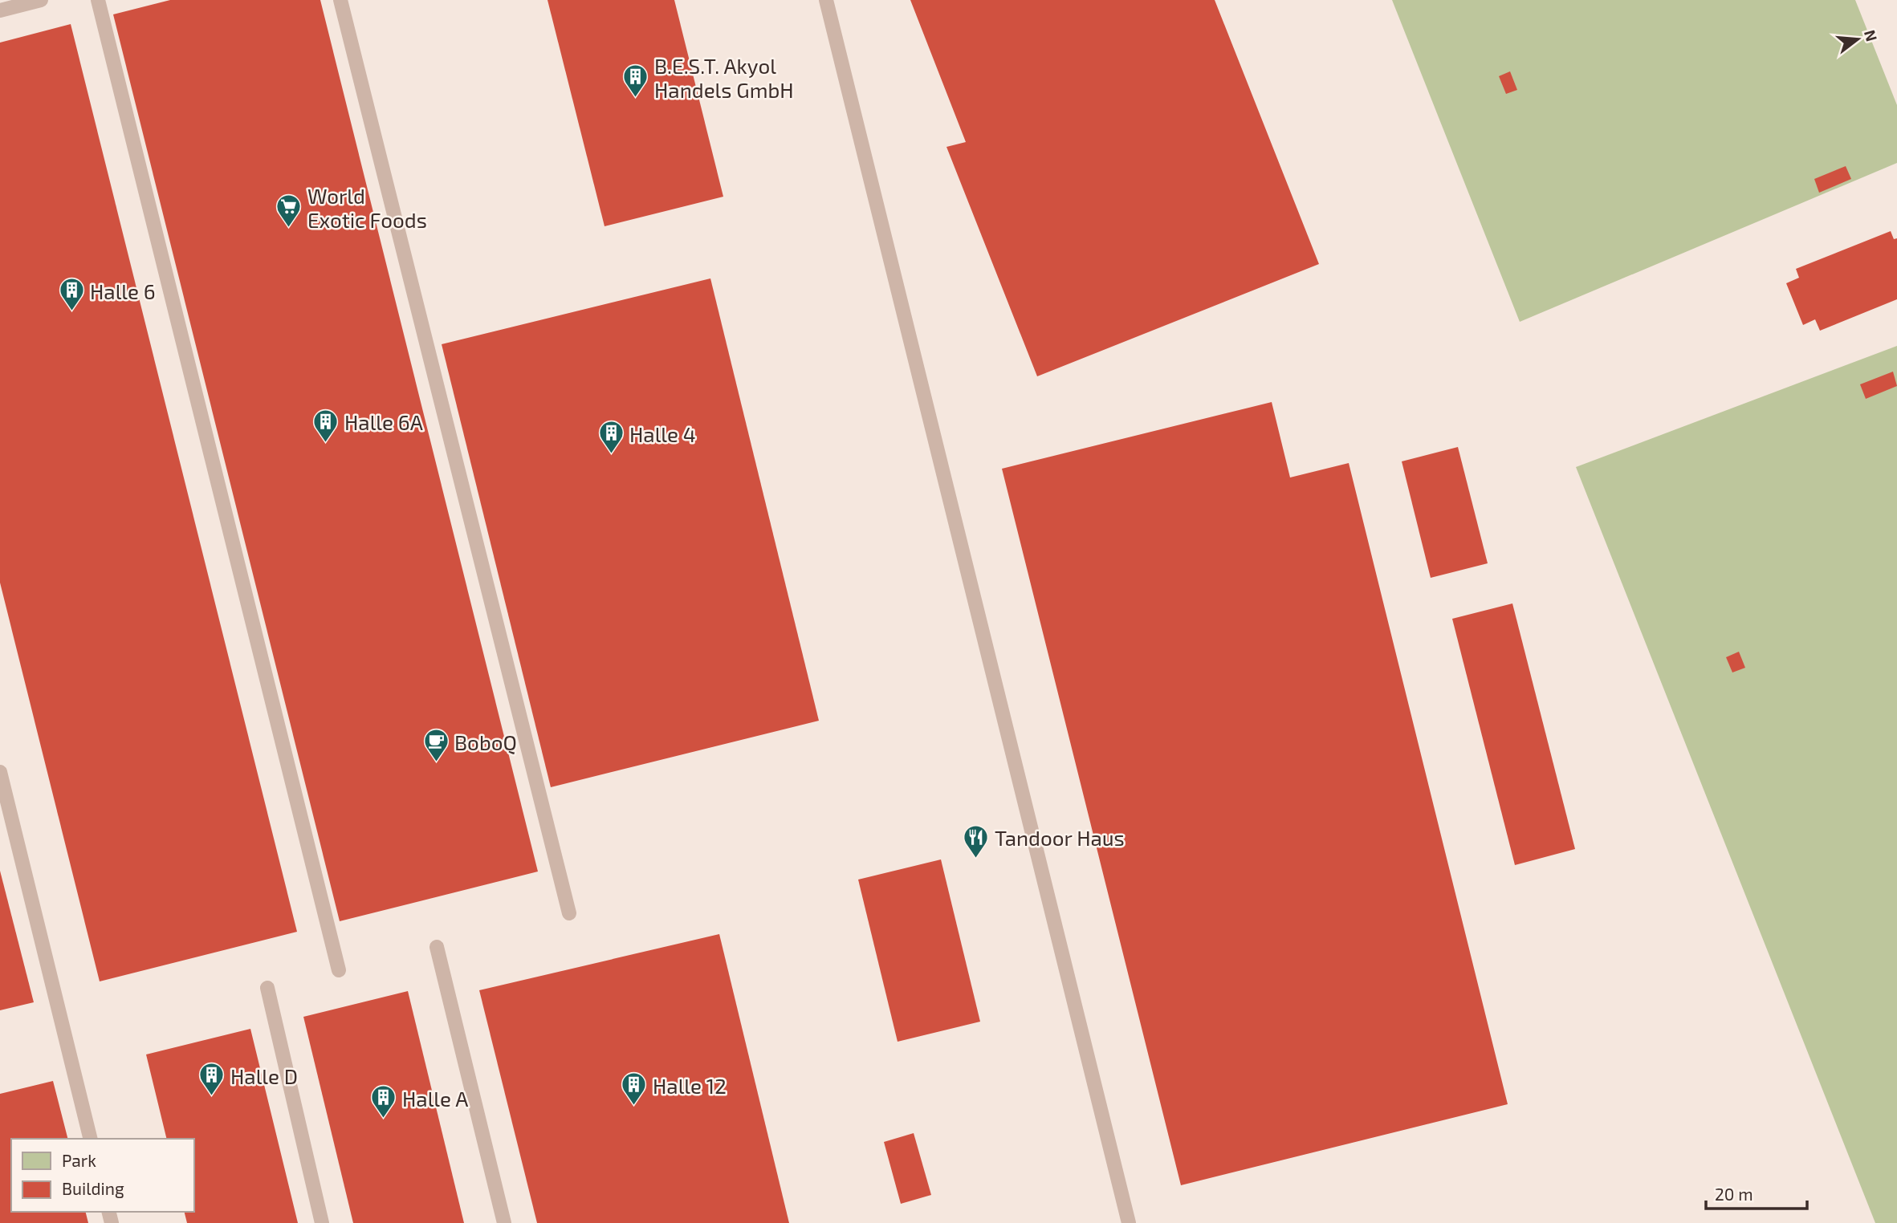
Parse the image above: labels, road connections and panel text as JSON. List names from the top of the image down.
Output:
{
  "places": {
    "building": [
      "B.E.S.T. Akyol Handels GmbH",
      "Halle 6",
      "Halle 6A",
      "Halle 4",
      "Halle D",
      "Halle 12",
      "Halle A"
    ],
    "supermarket": ["World Exotic Foods"],
    "cafe": ["BoboQ"],
    "restaurant": ["Tandoor Haus"]
  },
  "legend": ["Park", "Building"],
  "scale_bar": "20 m",
  "north": "right"
}
